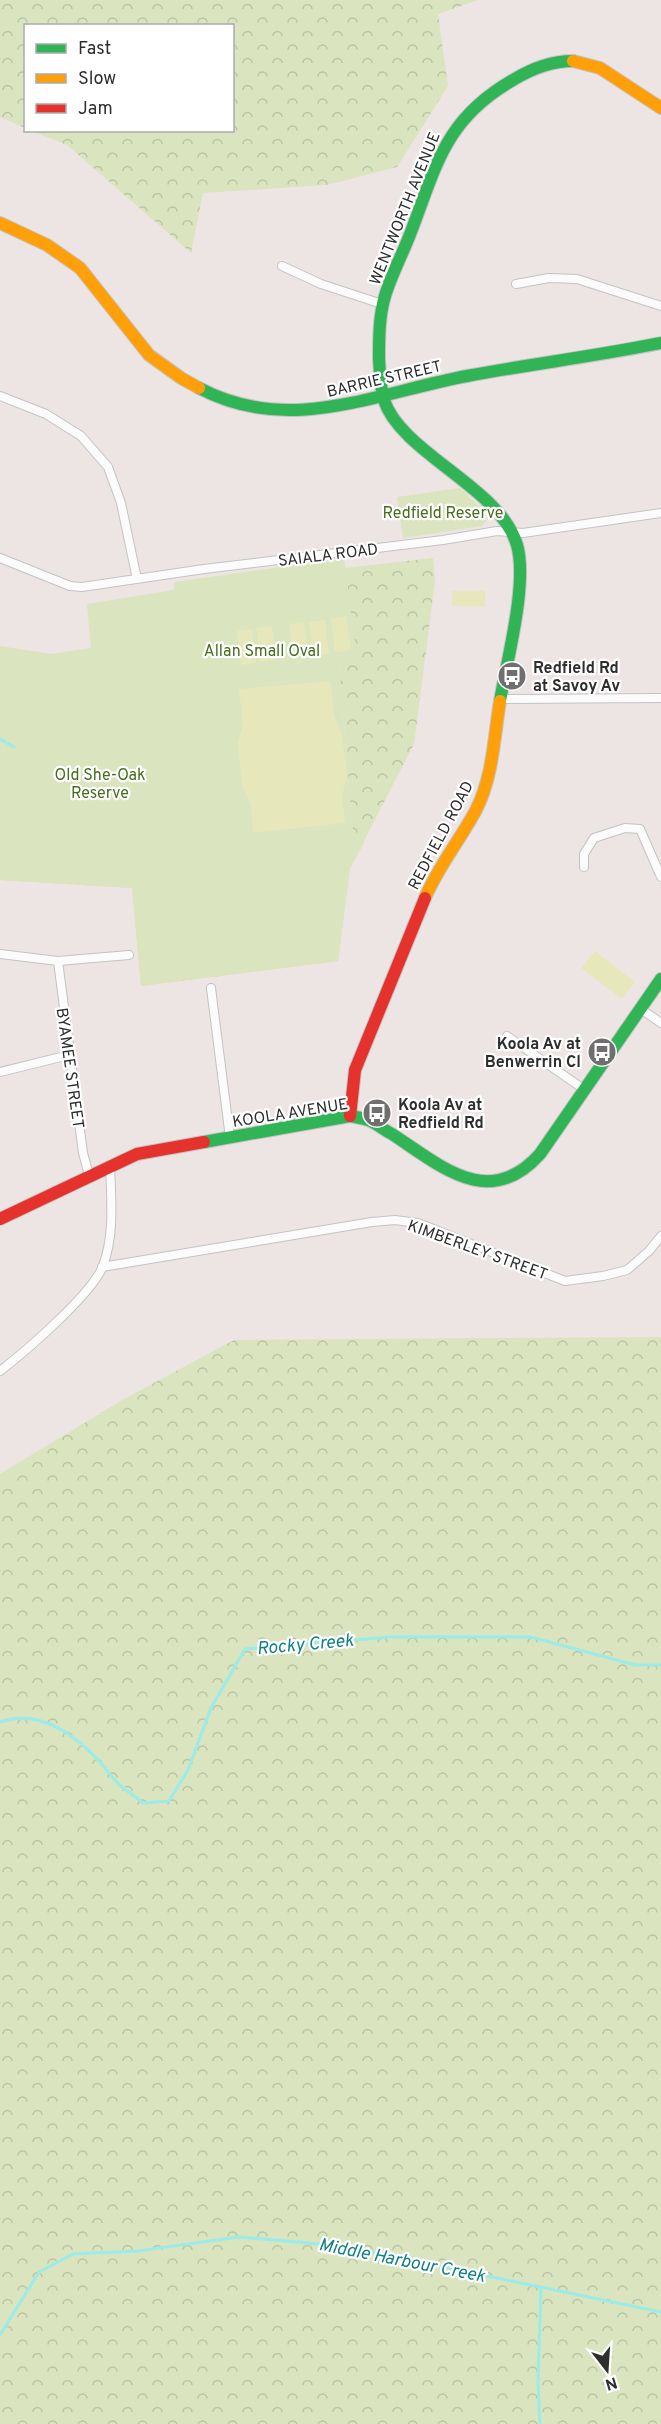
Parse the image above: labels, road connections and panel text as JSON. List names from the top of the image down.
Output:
{
  "streets": {
    "street": [
      "WENTWORTH AVENUE",
      "BARRIE STREET",
      "SAIALA ROAD",
      "REDFIELD ROAD",
      "BYAMEE STREET",
      "KOOLA AVENUE",
      "KIMBERLEY STREET"
    ]
  },
  "crossings": [
    ["WENTWORTH AVENUE", "BARRIE STREET"],
    ["WENTWORTH AVENUE", "REDFIELD ROAD"],
    ["BARRIE STREET", "REDFIELD ROAD"],
    ["SAIALA ROAD", "REDFIELD ROAD"],
    ["REDFIELD ROAD", "KOOLA AVENUE"],
    ["BYAMEE STREET", "KOOLA AVENUE"]
  ],
  "water": ["Rocky Creek", "Middle Harbour Creek"],
  "parks": ["Redfield Reserve", "Allan Small Oval", "Old She-Oak Reserve"],
  "places": {
    "bus stop": ["Redfield Rd at Savoy Av", "Koola Av at Benwerrin Cl", "Koola Av at Redfield Rd"]
  },
  "legend": ["Fast", "Slow", "Jam"],
  "north": "bottom"
}
